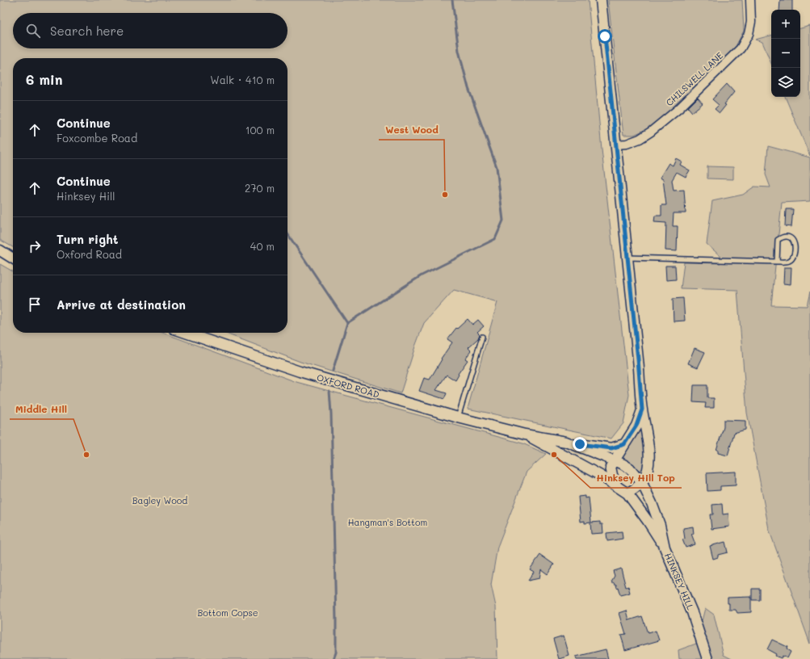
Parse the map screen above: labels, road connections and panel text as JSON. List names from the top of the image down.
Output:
{
  "streets": {
    "street": ["CHILSWELL LANE", "OXFORD ROAD", "HINKSEY HILL"]
  },
  "crossings": [
    ["OXFORD ROAD", "HINKSEY HILL"]
  ],
  "parks": ["Bagley Wood", "Hangman's Bottom", "Bottom Copse"],
  "places": ["West Wood", "Middle Hill", "Hinksey Hill Top"],
  "page": {
    "map_buttons": ["+", "−"],
    "search": "Search here",
    "heading": ["6 min", "Walk · 410 m"],
    "list": [
      ["Continue", "Foxcombe Road", "100 m"],
      ["Continue", "Hinksey Hill", "270 m"],
      ["Turn right", "Oxford Road", "40 m"],
      "Arrive at destination"
    ]
  }
}
